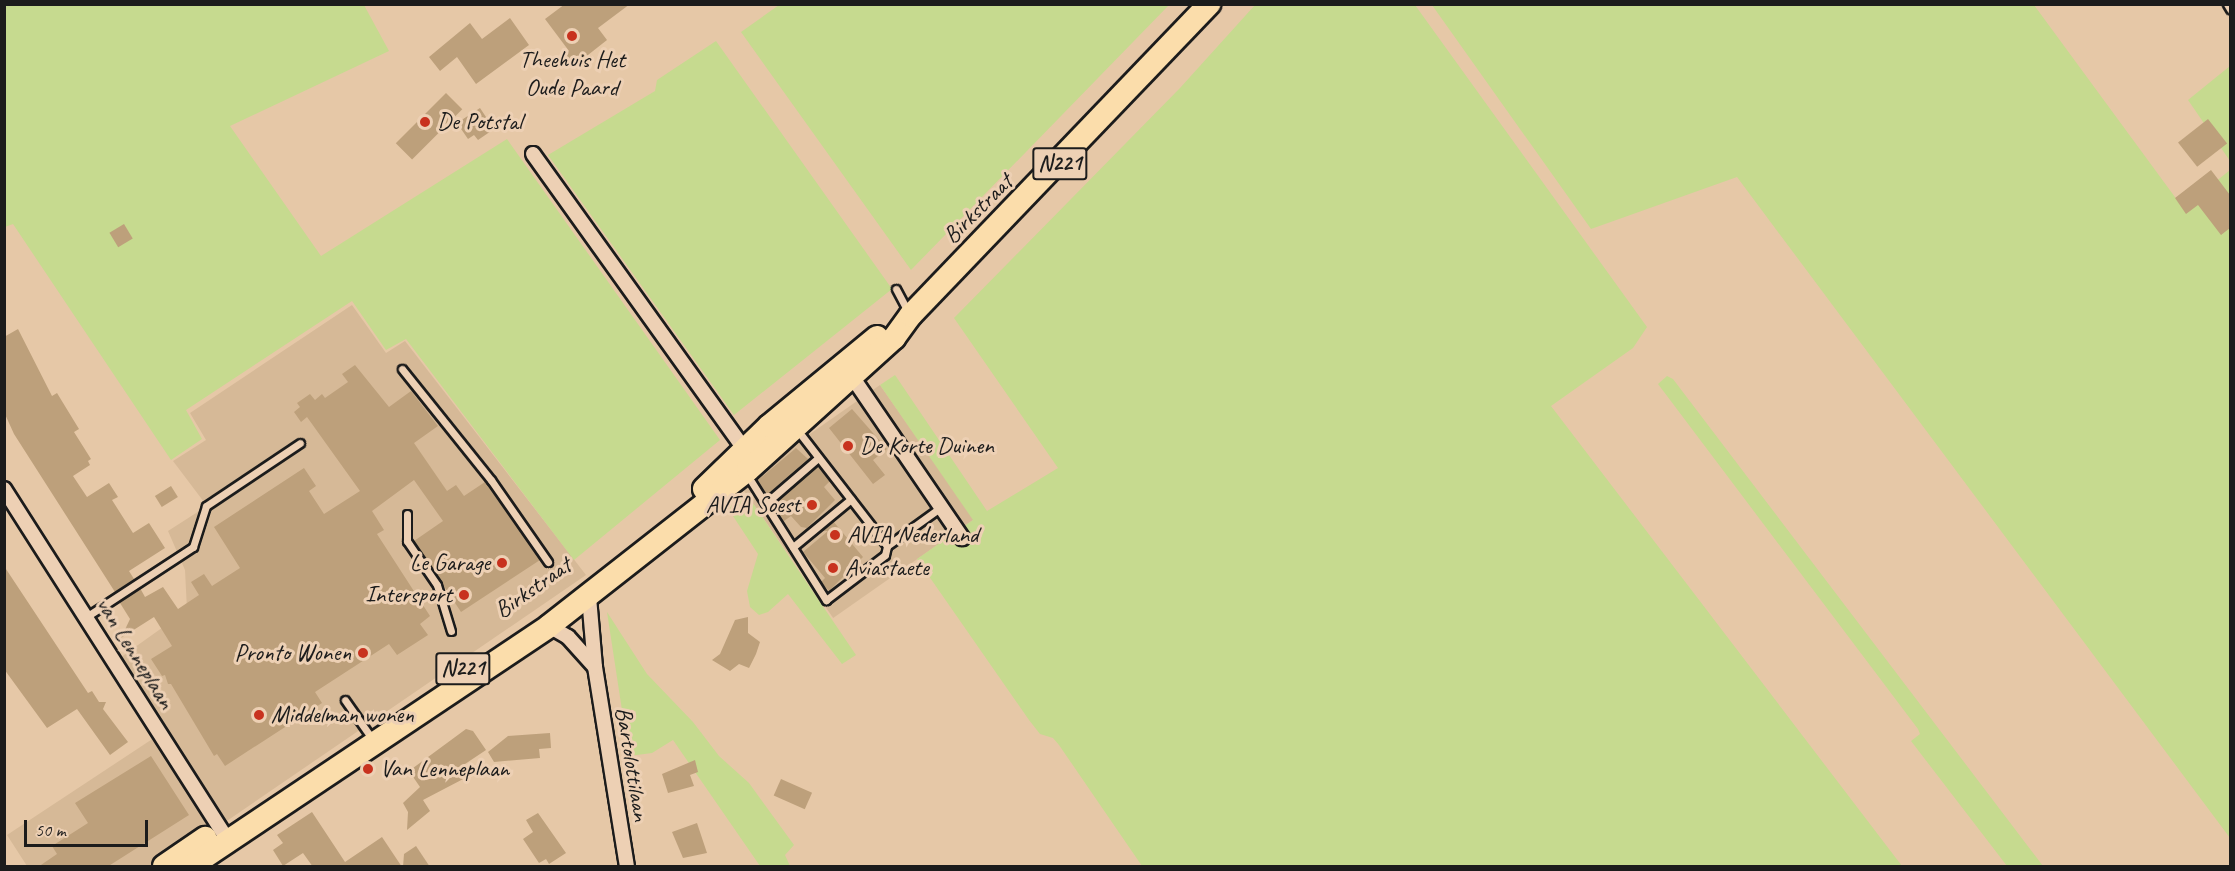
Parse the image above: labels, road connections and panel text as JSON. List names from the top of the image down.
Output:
{
  "streets": {
    "main road": ["N221", "Birkstraat"],
    "street": ["van Lenneplaan", "Bartolottilaan"]
  },
  "crossings": [
    ["Birkstraat", "van Lenneplaan"],
    ["Birkstraat", "Bartolottilaan"]
  ],
  "places": [
    "Theehuis Het Oude Paard",
    "De Potstal",
    "De Korte Duinen",
    "AVIA Soest",
    "AVIA Nederland",
    "Le Garage",
    "Aviastaete",
    "Intersport",
    "Pronto Wonen",
    "Middelman wonen",
    "Van Lenneplaan"
  ],
  "scale_bar": "50 m"
}
